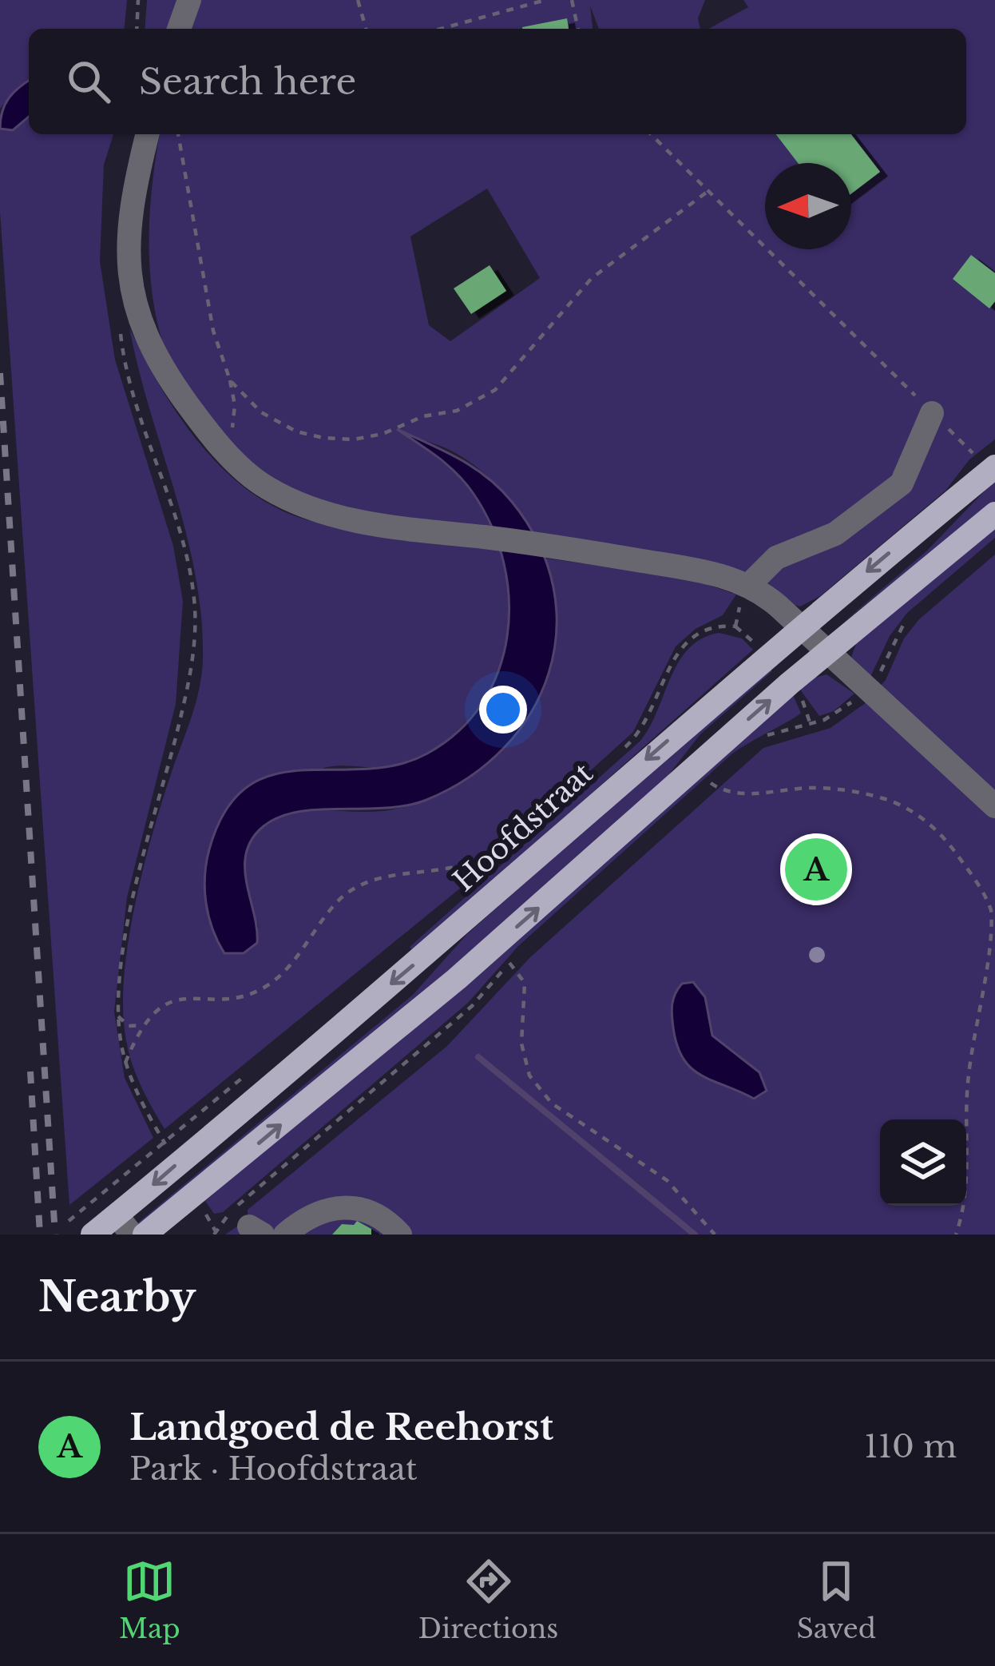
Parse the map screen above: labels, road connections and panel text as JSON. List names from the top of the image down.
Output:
{
  "streets": {
    "main road": ["Hoofdstraat"]
  },
  "north": "left",
  "page": {
    "search": "Search here",
    "pins": "A",
    "heading": "Nearby",
    "list": [
      {
        "mark": "A",
        "name": "Landgoed de Reehorst",
        "note": "Park · Hoofdstraat",
        "value": "110 m"
      }
    ],
    "nav": ["Map", "Directions", "Saved"]
  }
}
